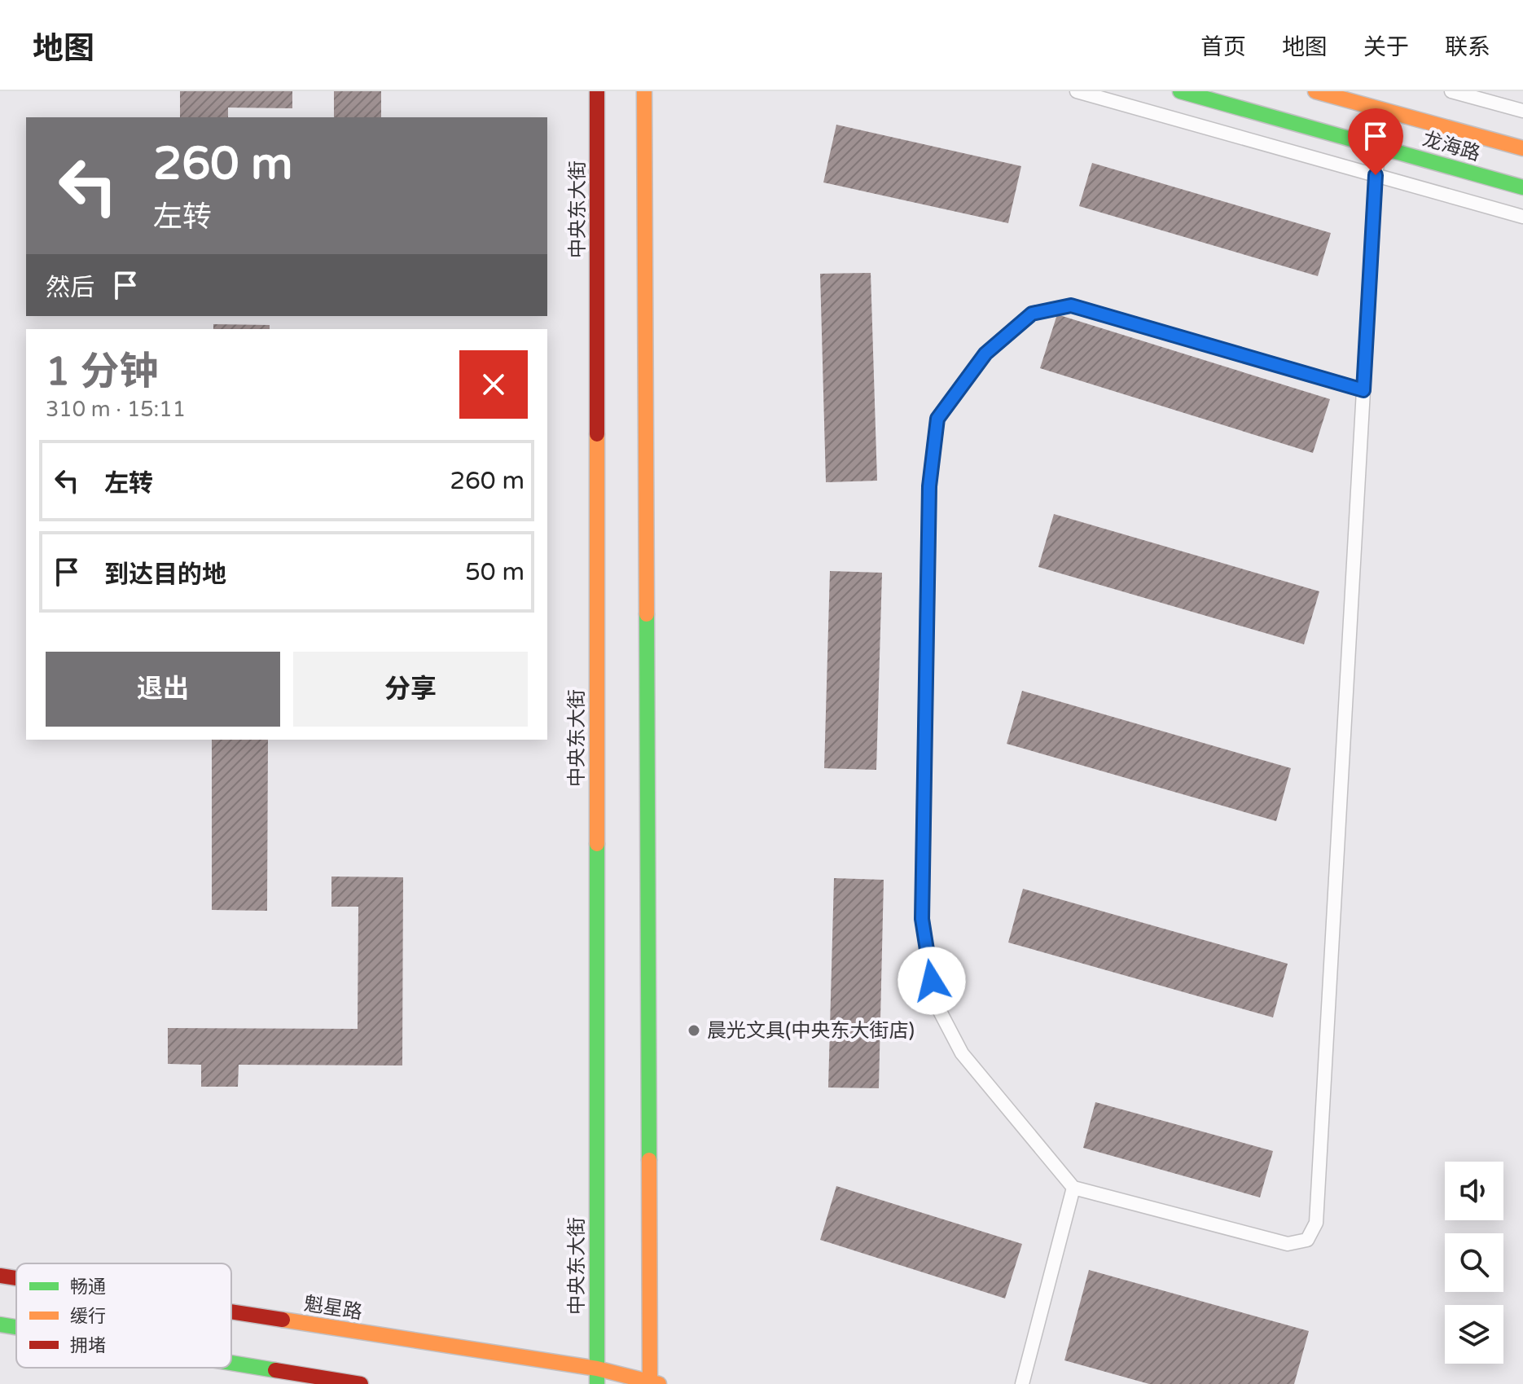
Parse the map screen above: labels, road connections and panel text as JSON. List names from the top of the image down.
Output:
{
  "streets": {
    "main road": ["龙海路", "中央东大街", "魁星路"]
  },
  "crossings": [
    ["中央东大街", "魁星路"]
  ],
  "places": ["晨光文具(中央东大街店)"],
  "legend": ["畅通", "缓行", "拥堵"],
  "page": {
    "header": "地图",
    "nav": [
      "首页",
      "地图",
      "关于",
      "联系"
    ],
    "turn": ["260 m", "左转"],
    "then": "然后",
    "heading": ["1 分钟", "310 m · 15:11"],
    "list": [
      {
        "name": "左转",
        "value": "260 m"
      },
      {
        "name": "到达目的地",
        "value": "50 m"
      }
    ],
    "buttons": ["退出", "分享"]
  }
}
